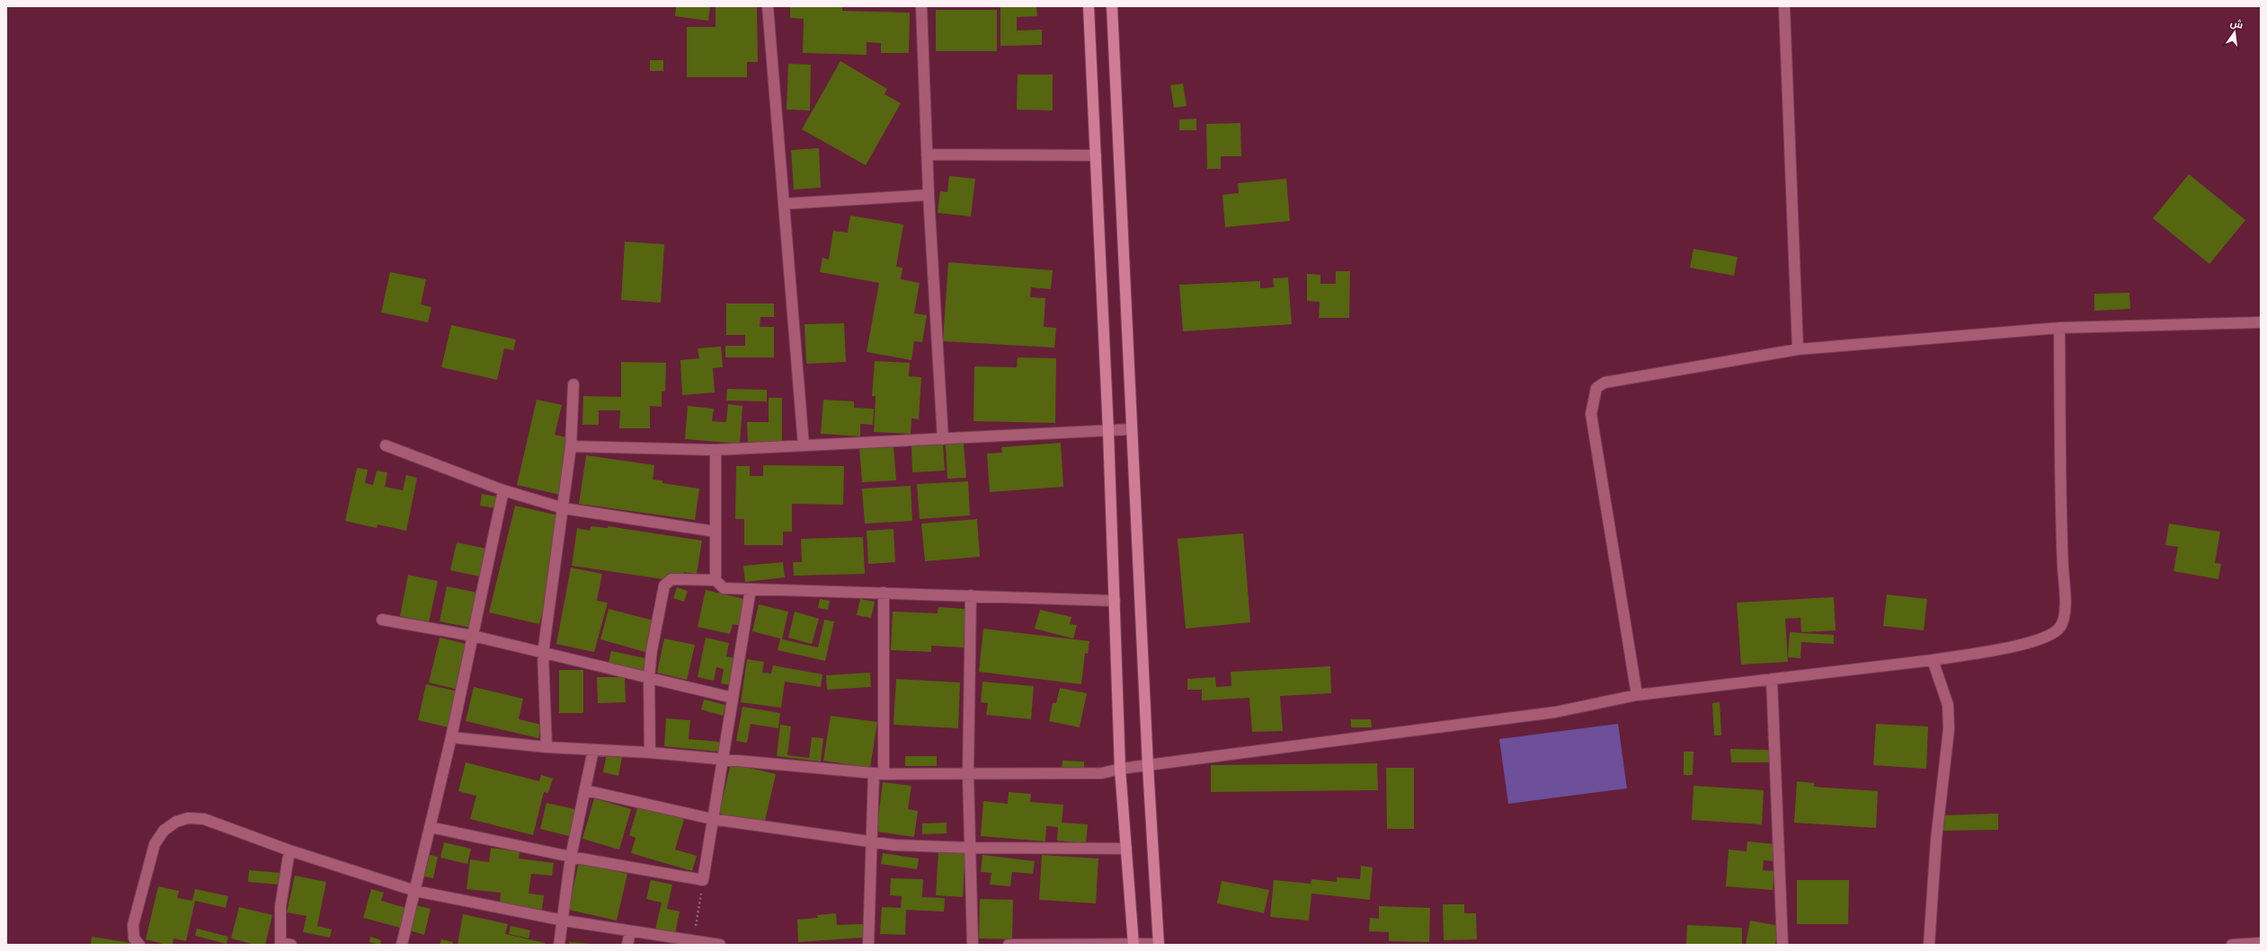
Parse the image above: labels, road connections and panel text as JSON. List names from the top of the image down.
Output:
{
  "north": "top"
}
